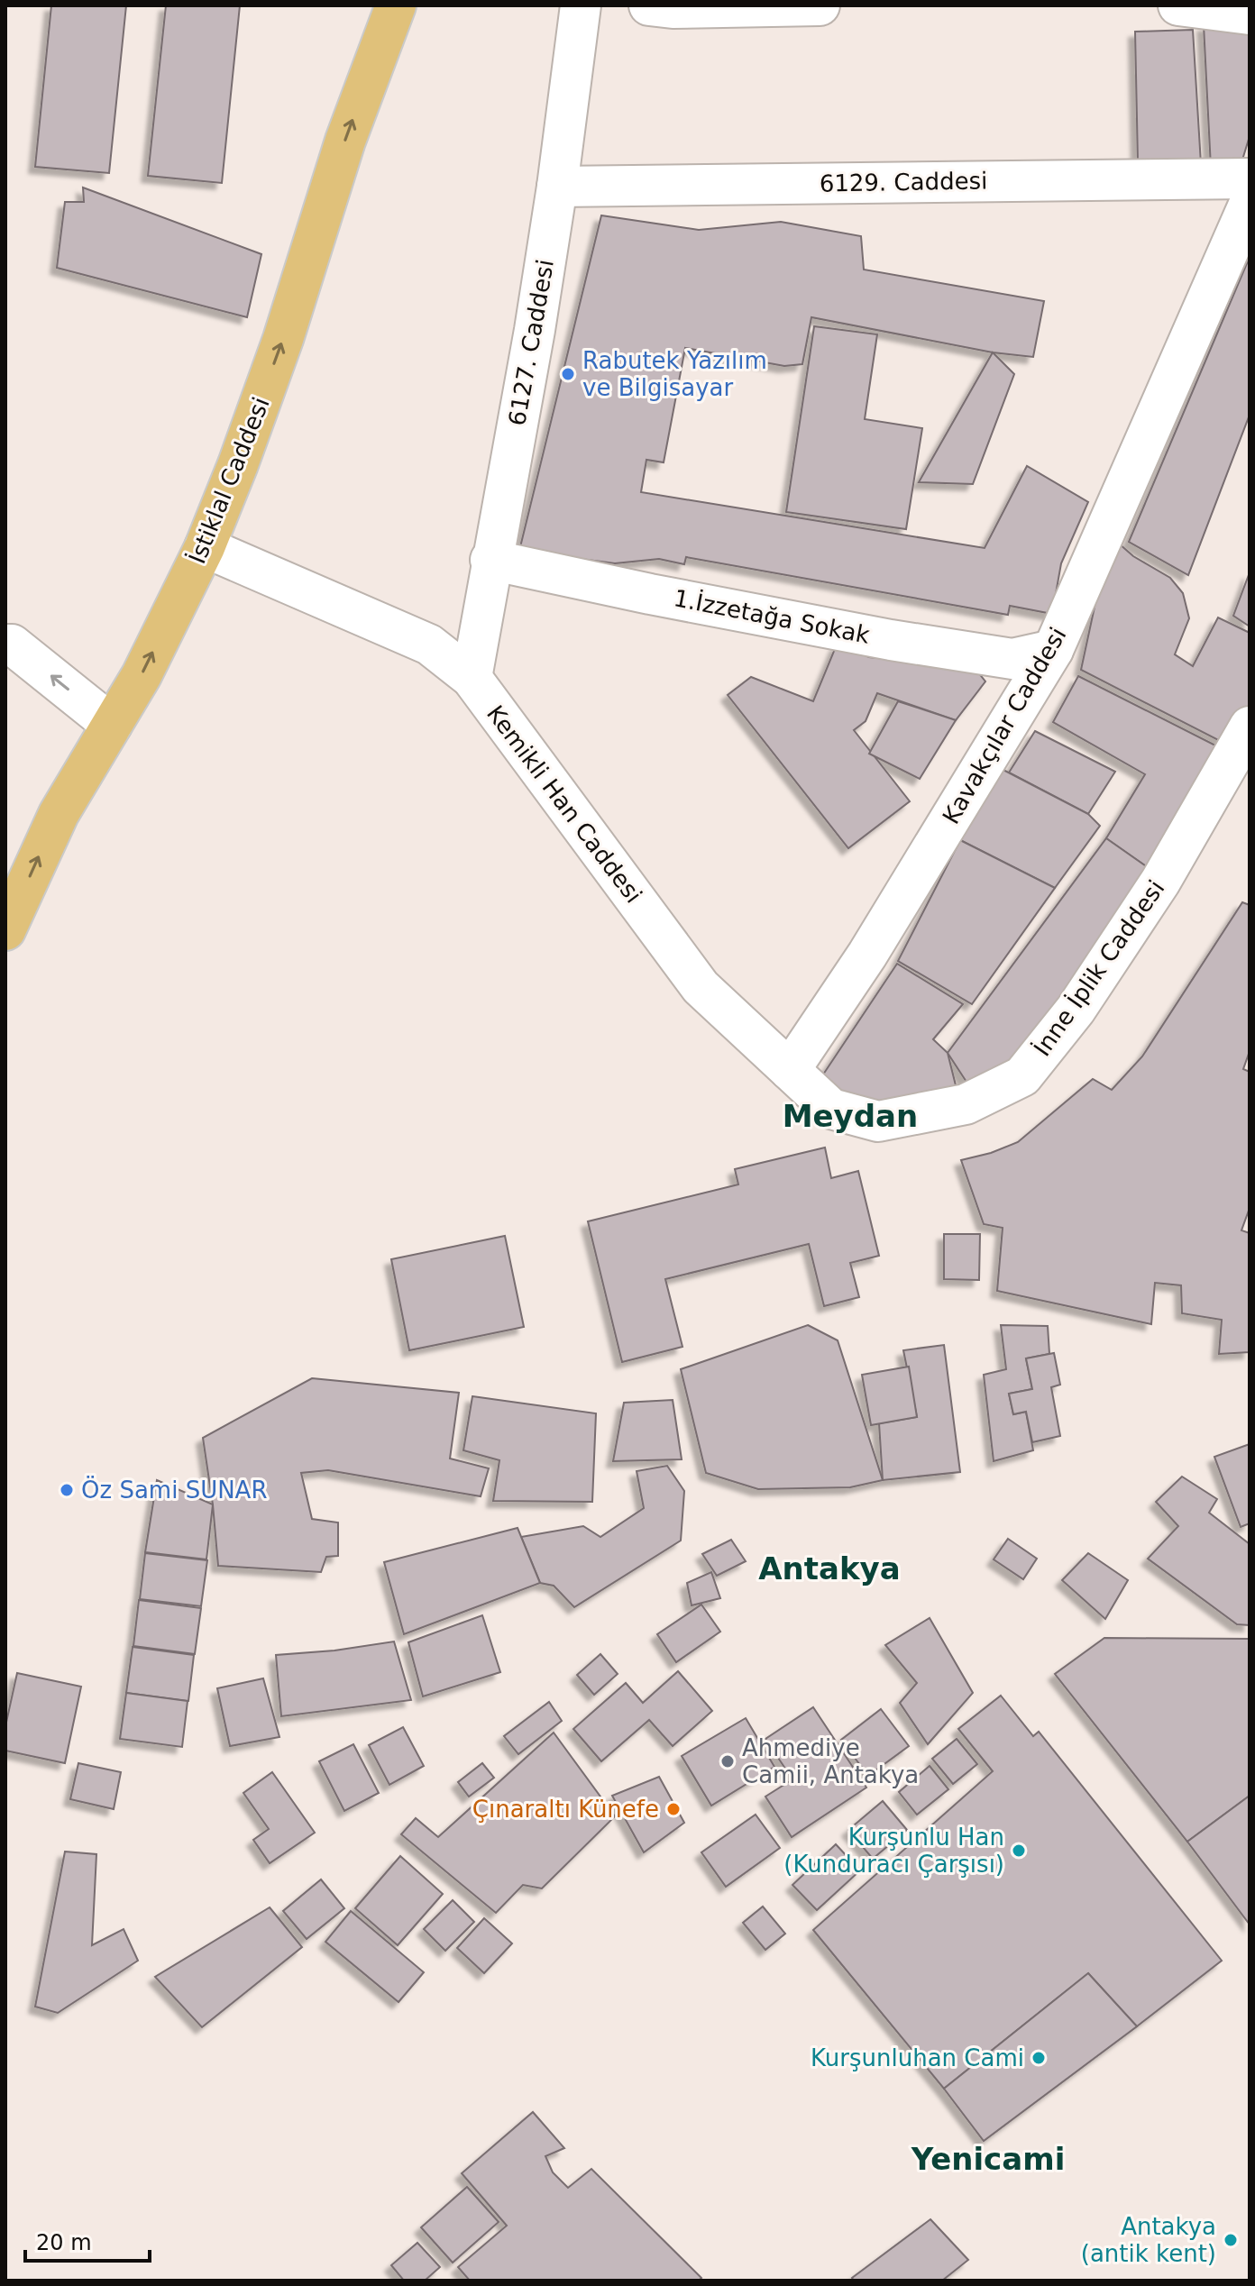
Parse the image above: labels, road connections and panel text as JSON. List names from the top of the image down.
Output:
{
  "streets": {
    "main road": ["İstiklal Caddesi"],
    "street": [
      "6129. Caddesi",
      "6127. Caddesi",
      "1.İzzetağa Sokak",
      "Kavakçılar Caddesi",
      "Kemikli Han Caddesi",
      "İnne İplik Caddesi"
    ]
  },
  "crossings": [
    ["6129. Caddesi", "6127. Caddesi"],
    ["6127. Caddesi", "1.İzzetağa Sokak"],
    ["6127. Caddesi", "Kemikli Han Caddesi"],
    ["İstiklal Caddesi", "Kemikli Han Caddesi"],
    ["1.İzzetağa Sokak", "Kavakçılar Caddesi"],
    ["Kavakçılar Caddesi", "Kemikli Han Caddesi"],
    ["Kemikli Han Caddesi", "İnne İplik Caddesi"]
  ],
  "one_way": ["İstiklal Caddesi"],
  "districts": ["Meydan", "Antakya", "Yenicami"],
  "places": [
    "Rabutek Yazılım ve Bilgisayar",
    "Öz Sami SUNAR",
    "Ahmediye Camii, Antakya",
    "Çınaraltı Künefe",
    "Kurşunlu Han (Kunduracı Çarşısı)",
    "Kurşunluhan Cami",
    "Antakya (antik kent)"
  ],
  "scale_bar": "20 m"
}
